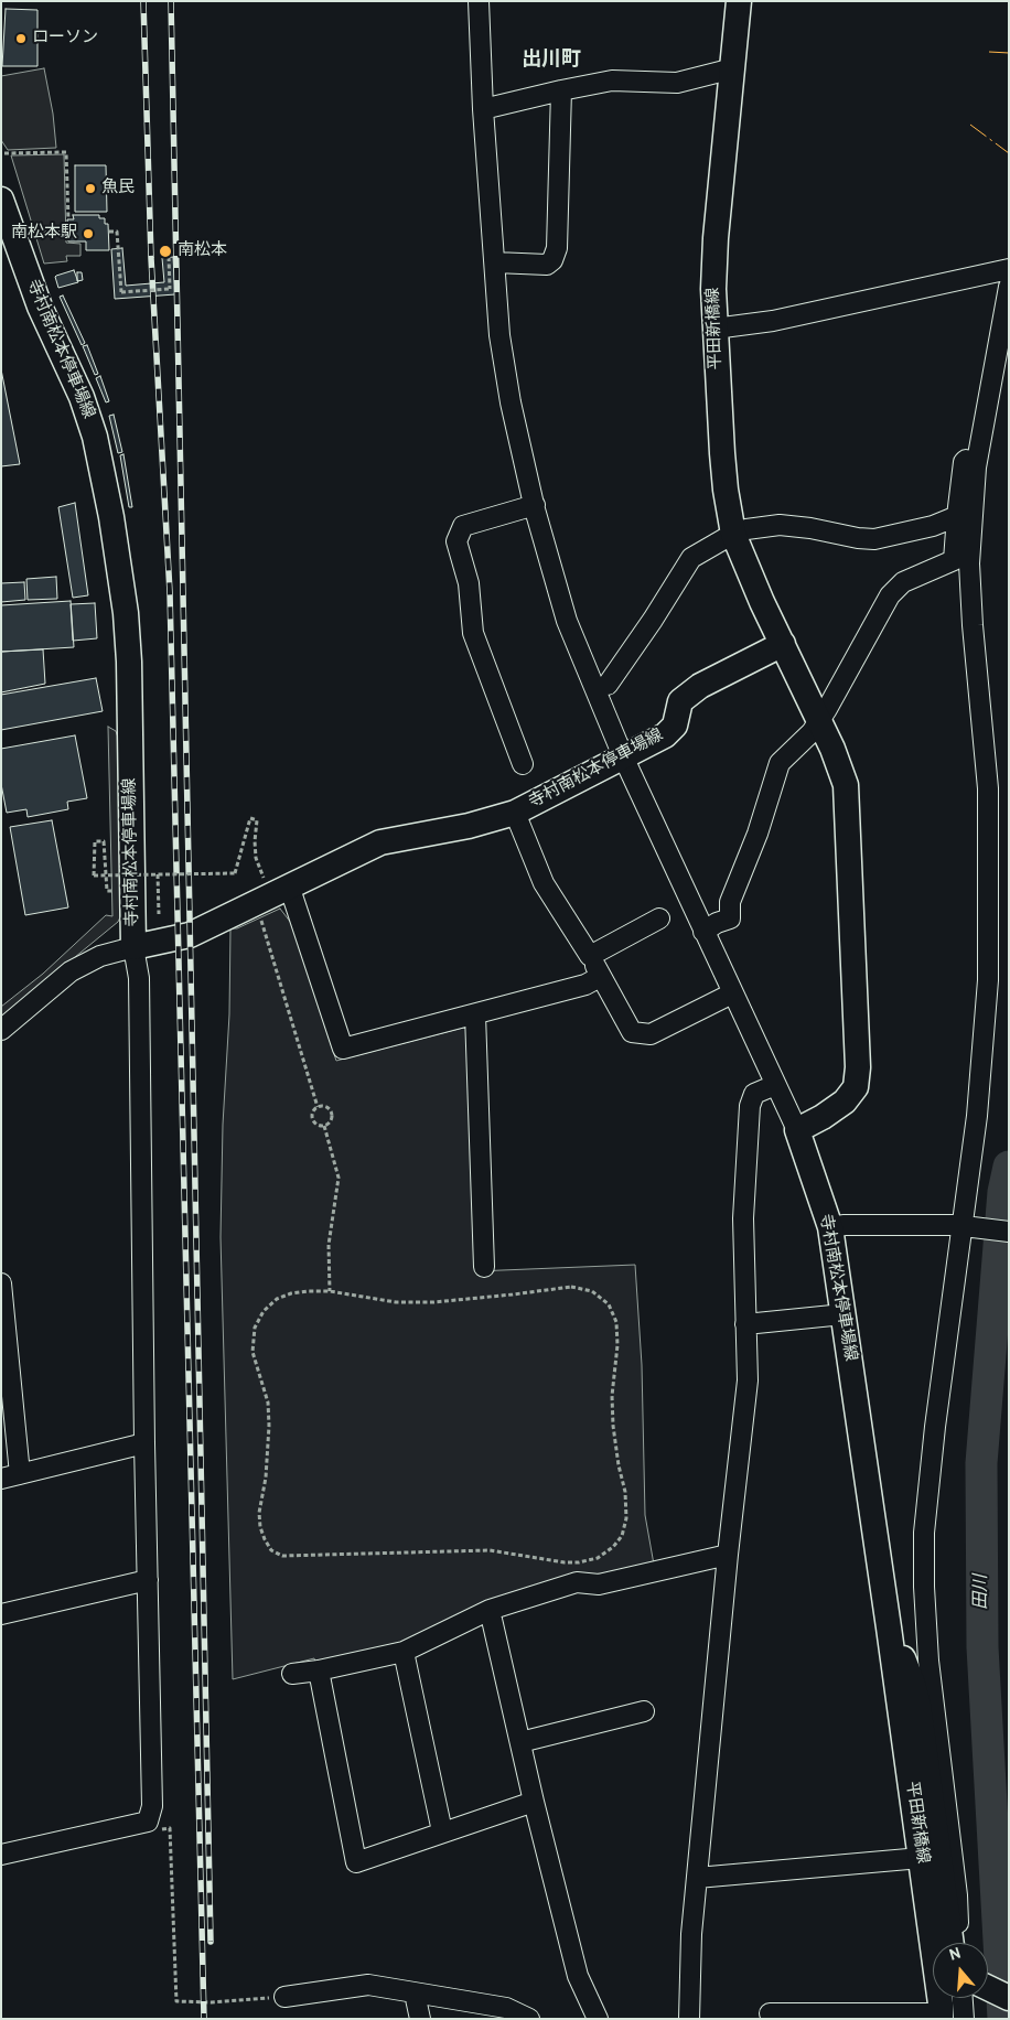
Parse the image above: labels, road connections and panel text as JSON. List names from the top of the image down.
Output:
{
  "streets": {
    "main road": ["平田新橋線", "寺村南松本停車場線"]
  },
  "crossings": [
    ["平田新橋線", "寺村南松本停車場線"]
  ],
  "districts": ["出川町"],
  "water": ["田川"],
  "places": [
    "ローソン",
    "魚民",
    "南松本駅",
    "南松本"
  ],
  "north": "top"
}
